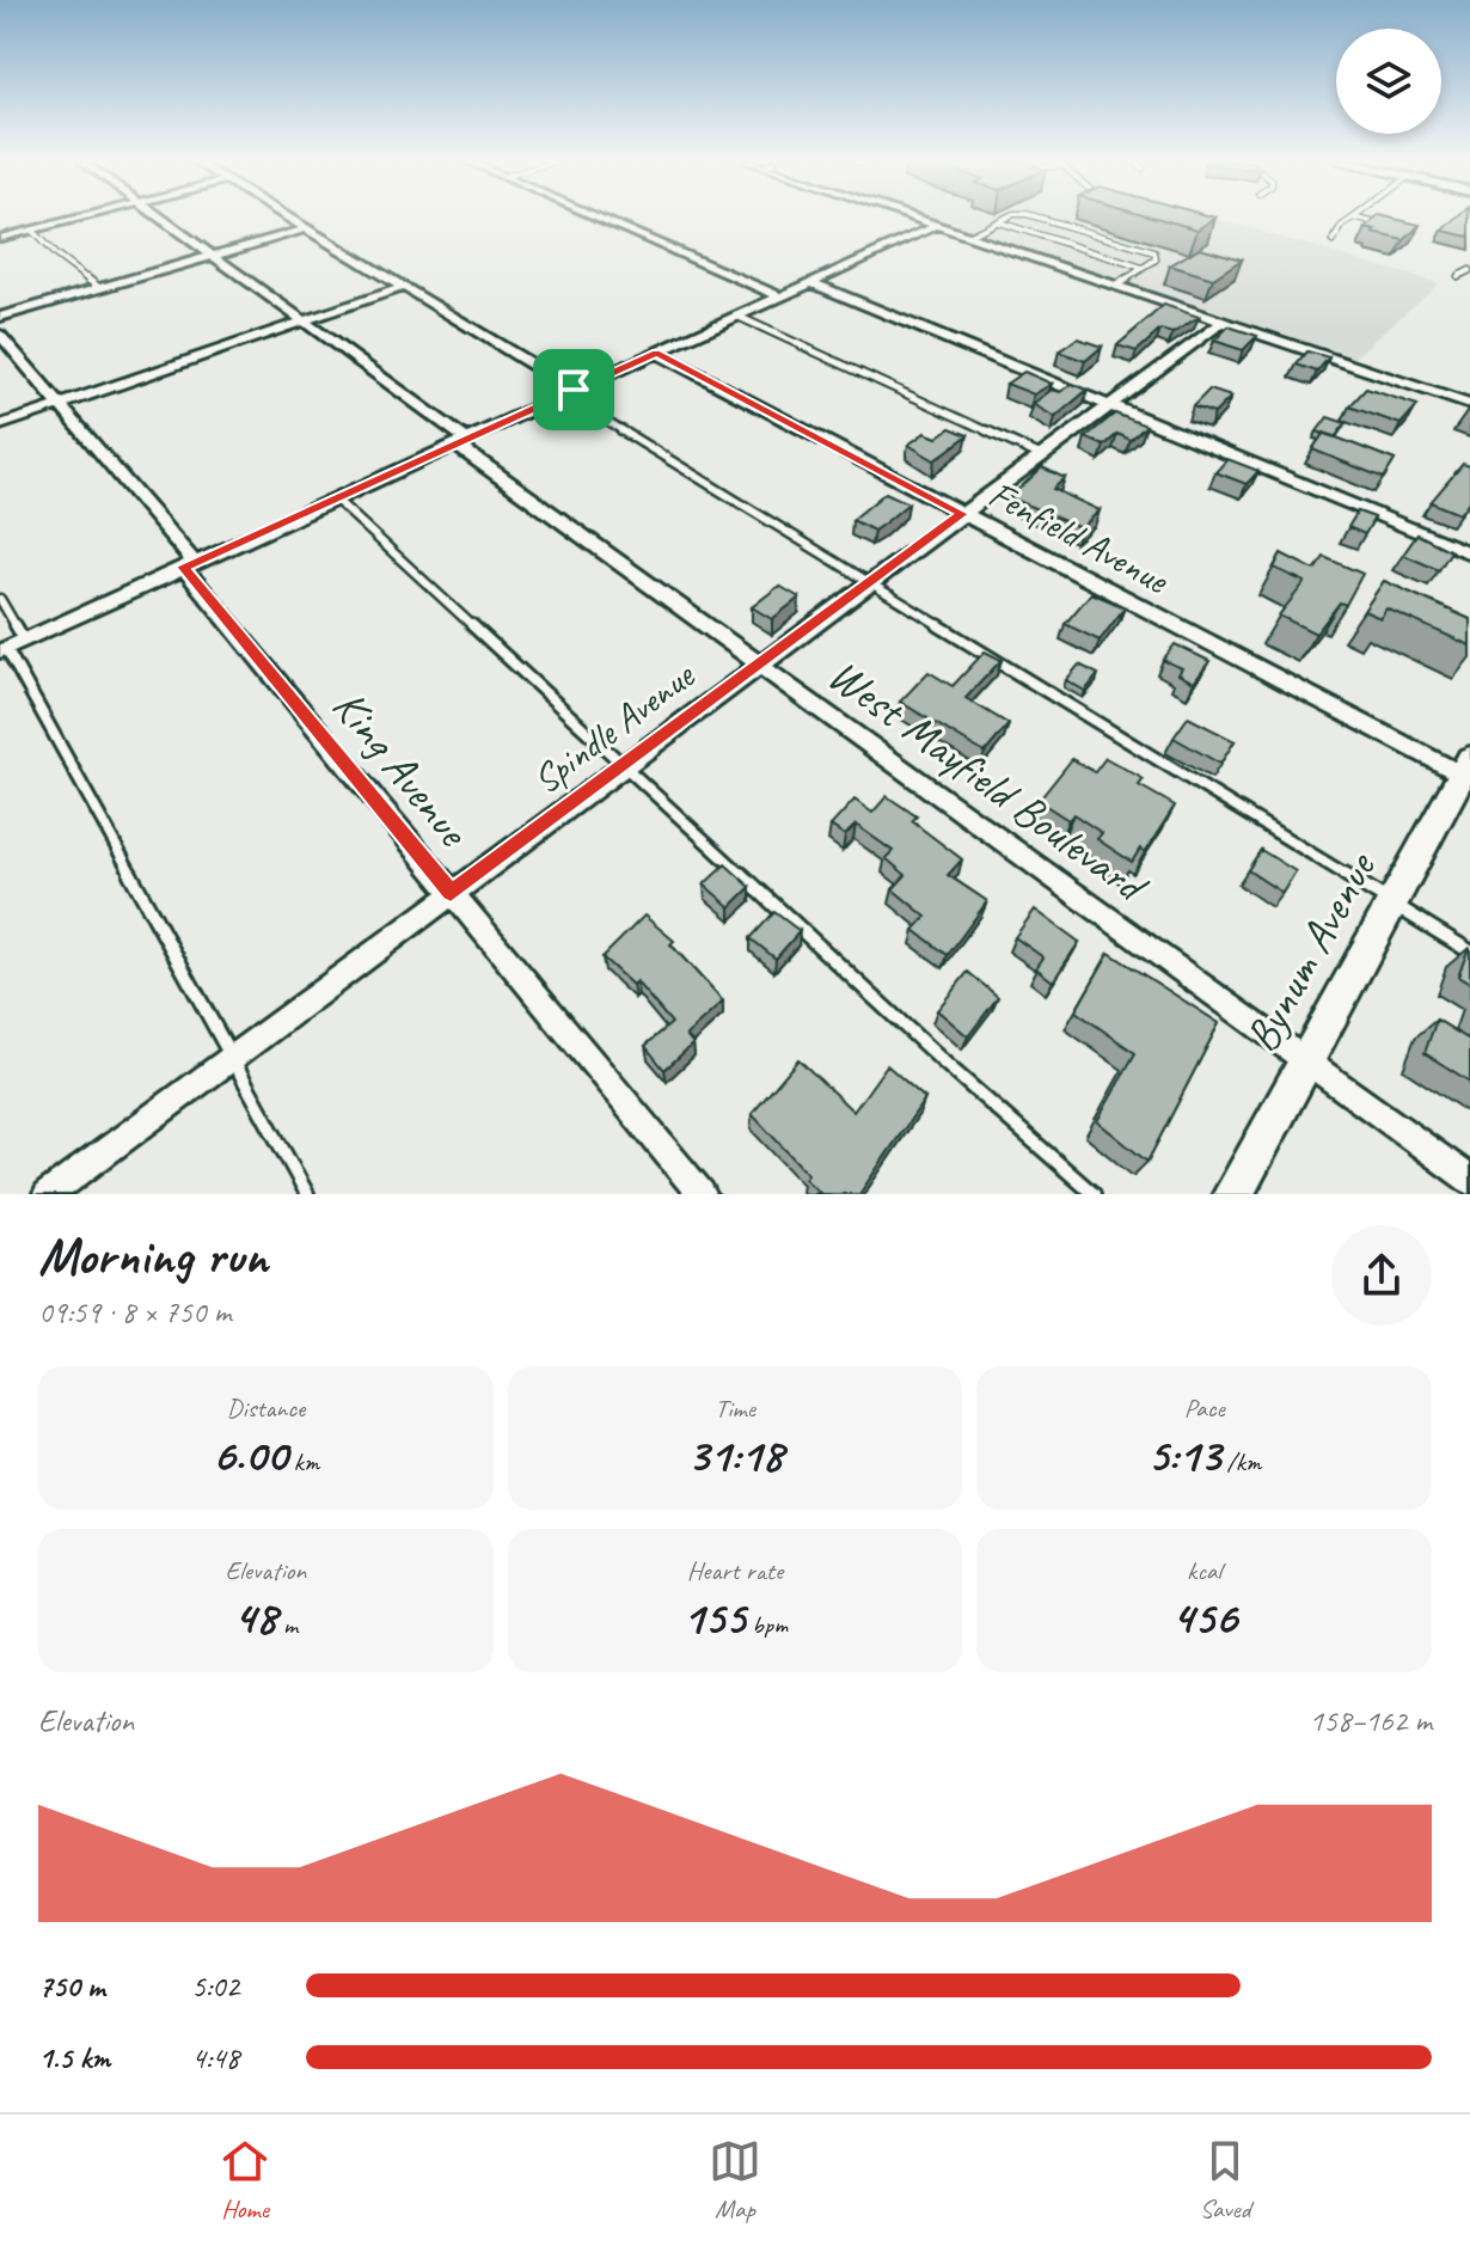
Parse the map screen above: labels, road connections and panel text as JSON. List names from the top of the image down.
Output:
{
  "streets": {
    "main road": ["Bynum Avenue"],
    "street": [
      "Fenfield Avenue",
      "Spindle Avenue",
      "King Avenue",
      "West Mayfield Boulevard"
    ]
  },
  "crossings": [
    ["Fenfield Avenue", "Spindle Avenue"],
    ["Fenfield Avenue", "Bynum Avenue"],
    ["Spindle Avenue", "King Avenue"],
    ["Spindle Avenue", "West Mayfield Boulevard"],
    ["West Mayfield Boulevard", "Bynum Avenue"]
  ],
  "page": {
    "heading": ["Morning run", "09:59 · 8 × 750 m"],
    "stats": [
      ["Distance", "6.00 km"],
      ["Time", "31:18"],
      ["Pace", "5:13 /km"],
      ["Elevation", "48 m"],
      ["Heart rate", "155 bpm"],
      ["kcal", "456"]
    ],
    "chart": ["Elevation", "158–162 m"],
    "list": [
      {
        "name": "750 m",
        "note": "5:02"
      },
      {
        "name": "1.5 km",
        "note": "4:48"
      }
    ],
    "tabs": ["Home", "Map", "Saved"]
  }
}
